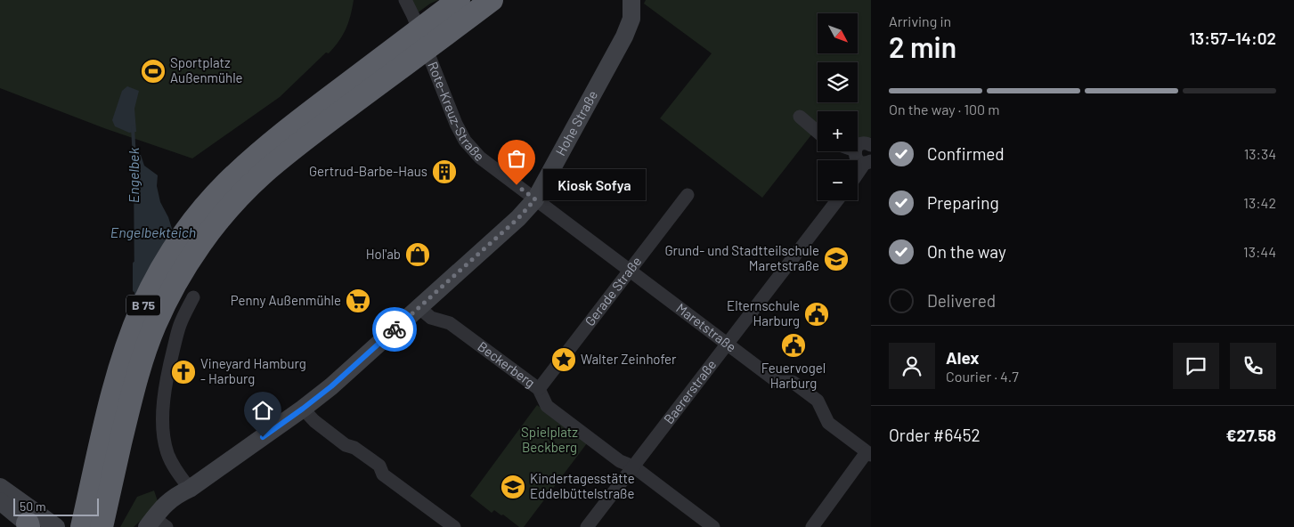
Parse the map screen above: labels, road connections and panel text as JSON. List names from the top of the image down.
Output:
{
  "streets": {
    "highway": ["B 75"],
    "street": [
      "Rote-Kreuz-Straße",
      "Hohe Straße",
      "Gerade Straße",
      "Maretstraße",
      "Beckerberg",
      "Baererstraße"
    ]
  },
  "crossings": [
    ["Rote-Kreuz-Straße", "Hohe Straße"],
    ["Rote-Kreuz-Straße", "Maretstraße"],
    ["Hohe Straße", "Maretstraße"],
    ["Hohe Straße", "Beckerberg"],
    ["Gerade Straße", "Maretstraße"],
    ["Gerade Straße", "Beckerberg"],
    ["Maretstraße", "Baererstraße"],
    ["Beckerberg", "Baererstraße"]
  ],
  "water": ["Engelbek", "Engelbekteich"],
  "parks": ["Spielplatz Beckberg"],
  "places": {
    "sports": ["Sportplatz Außenmühle"],
    "building": ["Gertrud-Barbe-Haus"],
    "other": ["Kiosk Sofya"],
    "shop": ["Hol'ab"],
    "school or university": ["Grund‐ und Stadtteilschule Maretstraße", "Kindertagesstätte Eddelbüttelstraße"],
    "supermarket": ["Penny Außenmühle"],
    "public building": ["Elternschule Harburg", "Feuervogel Harburg"],
    "place": ["Walter Zeinhofer"],
    "church": ["Vineyard Hamburg - Harburg"]
  },
  "scale_bar": "50 m",
  "north": "bottom right",
  "page": {
    "heading": ["2 min", "Arriving in", "13:57–14:02"],
    "panel": [
      "Alex",
      "Courier · 4.7",
      "Order #6452",
      "€27.58"
    ],
    "map_buttons": ["+", "−"],
    "bar": "On the way · 100 m",
    "list": [
      ["Confirmed", "13:34"],
      ["Preparing", "13:42"],
      ["On the way", "13:44"],
      "Delivered"
    ],
    "bubble": "Kiosk Sofya",
    "scale": "50 m"
  }
}
